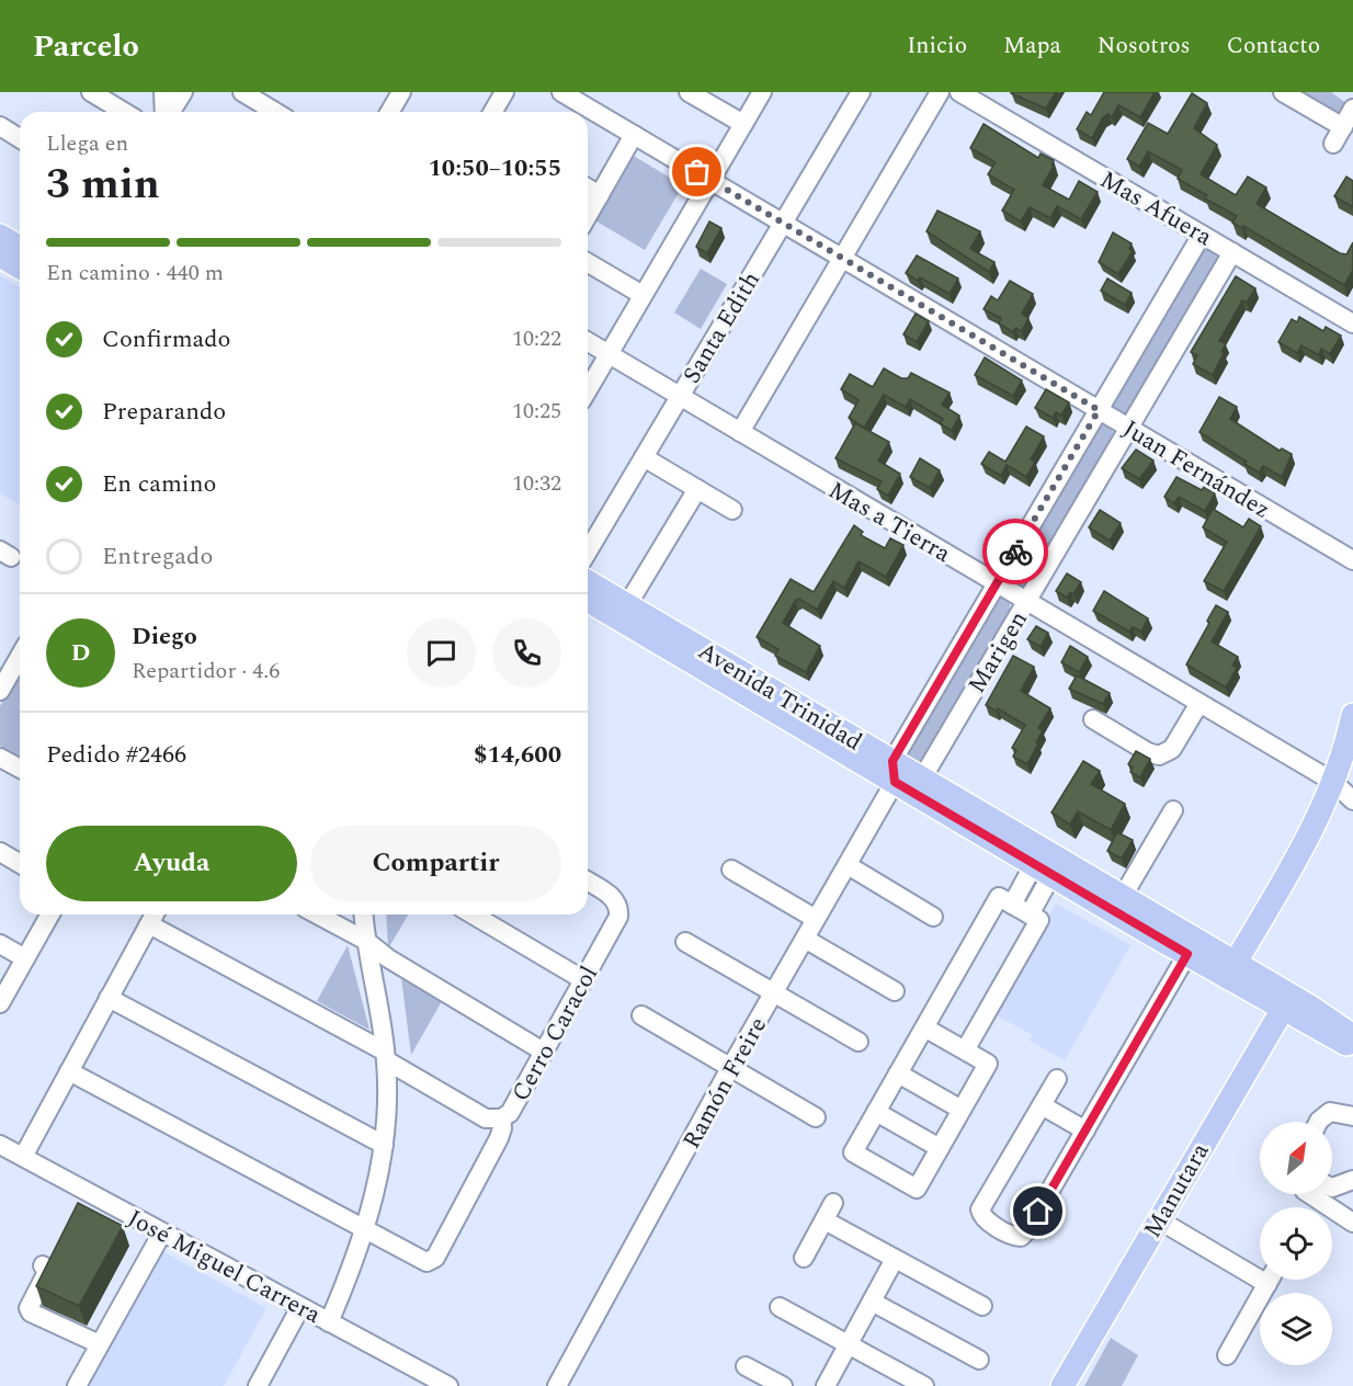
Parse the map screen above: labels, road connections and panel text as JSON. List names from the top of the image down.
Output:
{
  "streets": {
    "main road": ["Avenida Trinidad", "Manutara"],
    "street": [
      "Mas Afuera",
      "Santa Edith",
      "Juan Fernández",
      "Mas a Tierra",
      "Marigen",
      "Cerro Caracol",
      "Ramón Freire",
      "José Miguel Carrera"
    ]
  },
  "crossings": [
    ["Mas Afuera", "Marigen"],
    ["Santa Edith", "Juan Fernández"],
    ["Santa Edith", "Mas a Tierra"],
    ["Juan Fernández", "Marigen"],
    ["Mas a Tierra", "Marigen"],
    ["Marigen", "Avenida Trinidad"],
    ["Marigen", "Ramón Freire"],
    ["Avenida Trinidad", "Ramón Freire"],
    ["Avenida Trinidad", "Manutara"]
  ],
  "north": "top right",
  "page": {
    "header": "Parcelo",
    "nav": [
      "Inicio",
      "Mapa",
      "Nosotros",
      "Contacto"
    ],
    "heading": ["3 min", "Llega en", "10:50–10:55"],
    "panel": [
      "Diego",
      "Repartidor · 4.6",
      "Pedido #2466",
      "$14,600"
    ],
    "bar": "En camino · 440 m",
    "list": [
      ["Confirmado", "10:22"],
      ["Preparando", "10:25"],
      ["En camino", "10:32"],
      "Entregado"
    ],
    "round": "D",
    "buttons": ["Ayuda", "Compartir"]
  }
}
